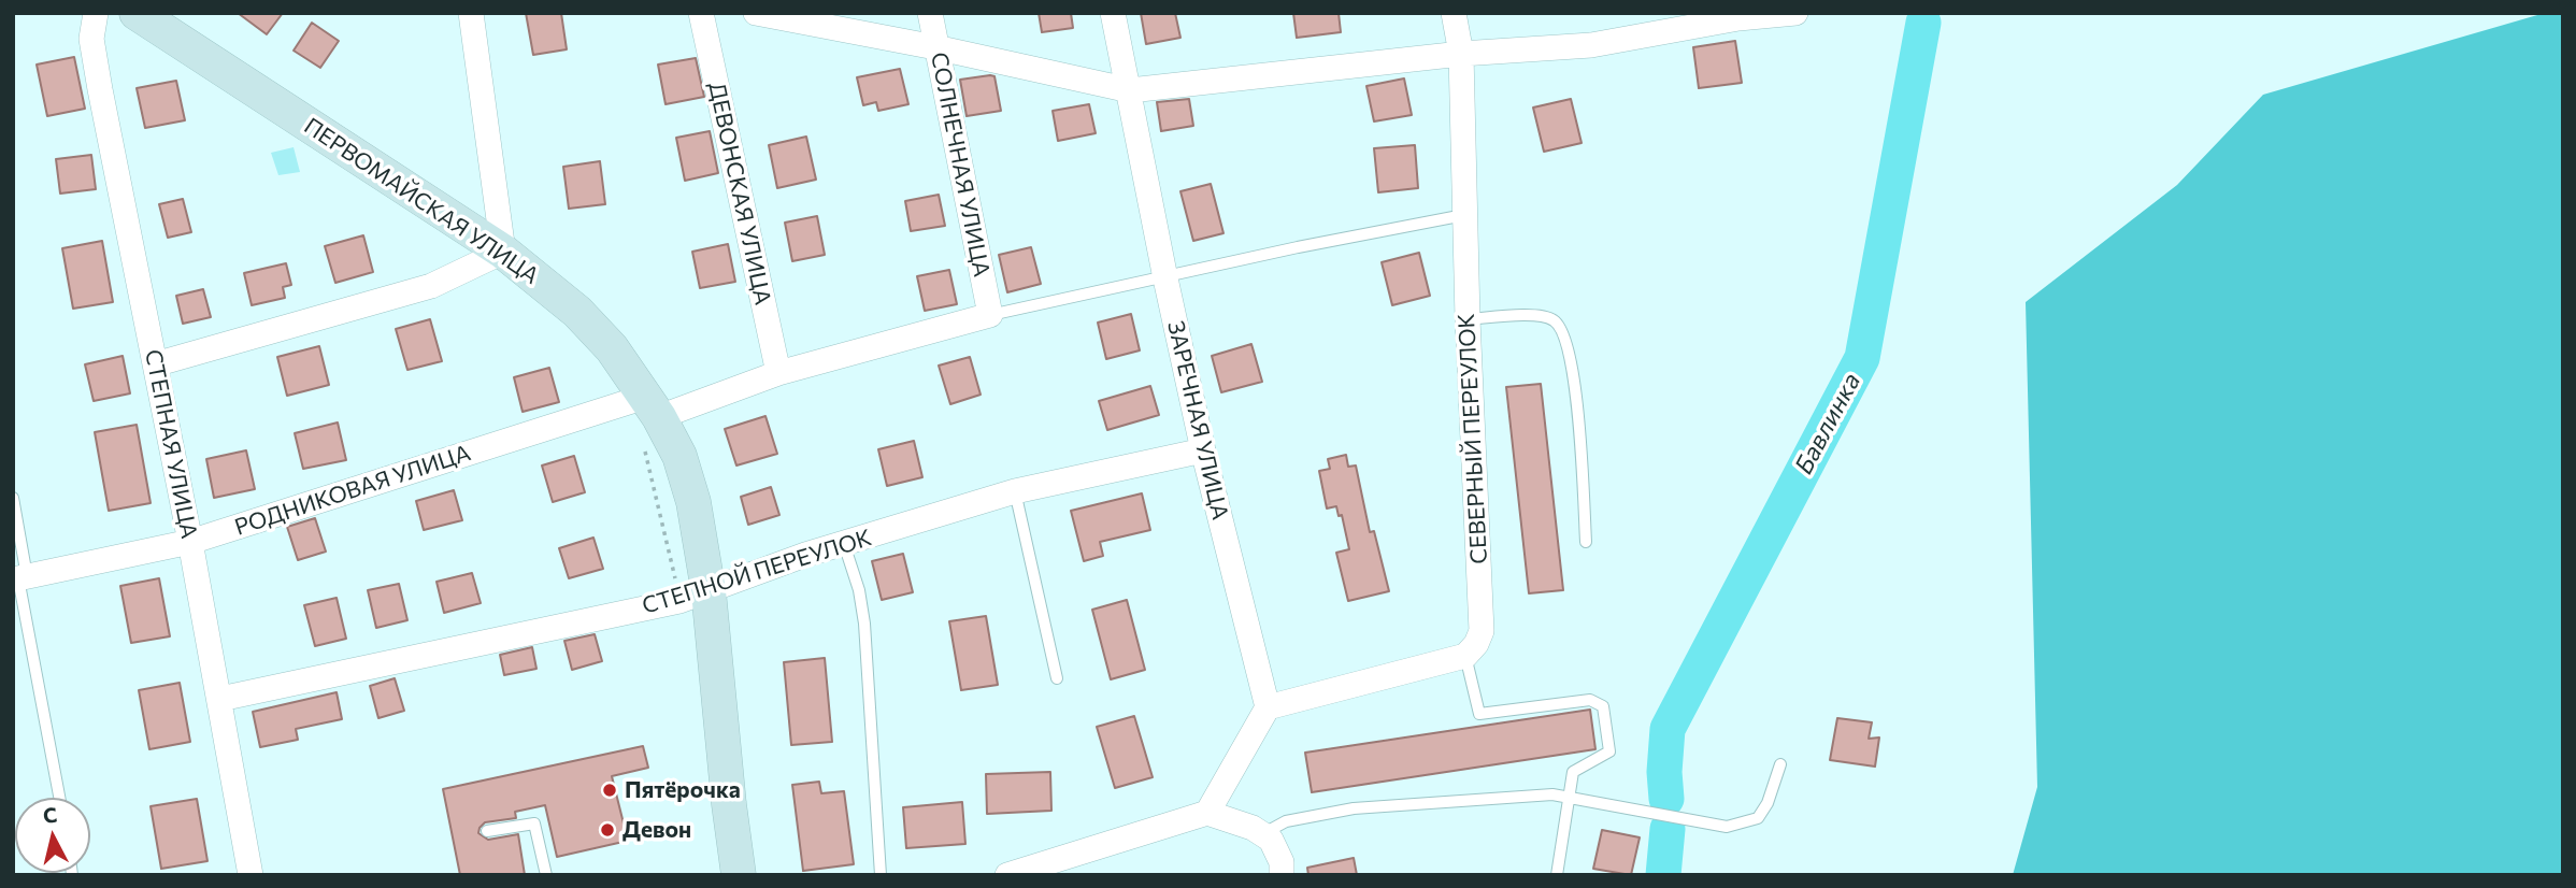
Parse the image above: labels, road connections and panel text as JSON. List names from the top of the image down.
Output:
{
  "streets": {
    "street": [
      "СОЛНЕЧНАЯ УЛИЦА",
      "ДЕВОНСКАЯ УЛИЦА",
      "ПЕРВОМАЙСКАЯ УЛИЦА",
      "ЗАРЕЧНАЯ УЛИЦА",
      "СЕВЕРНЫЙ ПЕРЕУЛОК",
      "СТЕПНАЯ УЛИЦА",
      "РОДНИКОВАЯ УЛИЦА",
      "СТЕПНОЙ ПЕРЕУЛОК"
    ]
  },
  "crossings": [
    ["СОЛНЕЧНАЯ УЛИЦА", "РОДНИКОВАЯ УЛИЦА"],
    ["ДЕВОНСКАЯ УЛИЦА", "РОДНИКОВАЯ УЛИЦА"],
    ["ПЕРВОМАЙСКАЯ УЛИЦА", "РОДНИКОВАЯ УЛИЦА"],
    ["ПЕРВОМАЙСКАЯ УЛИЦА", "СТЕПНОЙ ПЕРЕУЛОК"],
    ["ЗАРЕЧНАЯ УЛИЦА", "СТЕПНОЙ ПЕРЕУЛОК"],
    ["СТЕПНАЯ УЛИЦА", "РОДНИКОВАЯ УЛИЦА"],
    ["СТЕПНАЯ УЛИЦА", "СТЕПНОЙ ПЕРЕУЛОК"]
  ],
  "water": ["Бавлинка"],
  "places": ["Пятёрочка", "Девон"],
  "north": "top"
}
